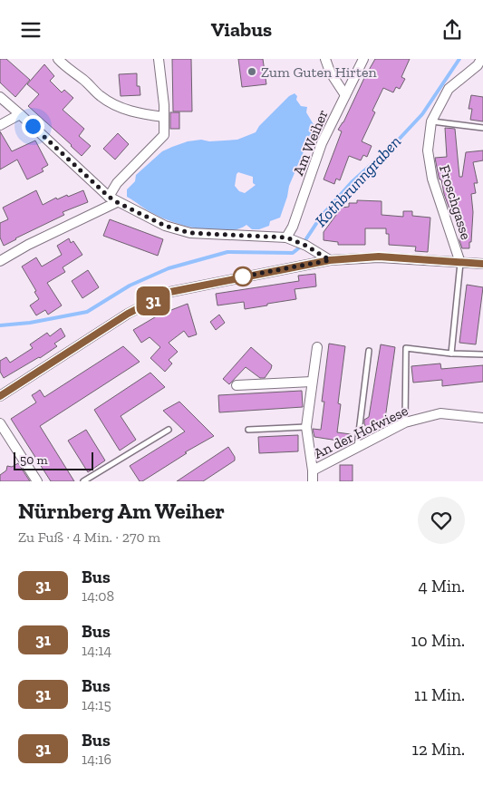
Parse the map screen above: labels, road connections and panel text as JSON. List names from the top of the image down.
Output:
{
  "streets": {
    "street": ["Am Weiher", "Froschgasse", "An der Hofwiese"]
  },
  "water": ["Kothbrunngraben"],
  "places": ["Zum Guten Hirten"],
  "lines": ["bus line 31"],
  "scale_bar": "50 m",
  "page": {
    "header": "Viabus",
    "on_map": "31",
    "scale": "50 m",
    "heading": ["Nürnberg Am Weiher", "Zu Fuß · 4 Min. · 270 m"],
    "list": [
      {
        "mark": "31",
        "name": "Bus",
        "note": "14:08",
        "value": "4 Min."
      },
      {
        "mark": "31",
        "name": "Bus",
        "note": "14:14",
        "value": "10 Min."
      },
      {
        "mark": "31",
        "name": "Bus",
        "note": "14:15",
        "value": "11 Min."
      },
      {
        "mark": "31",
        "name": "Bus",
        "note": "14:16",
        "value": "12 Min."
      }
    ]
  }
}
